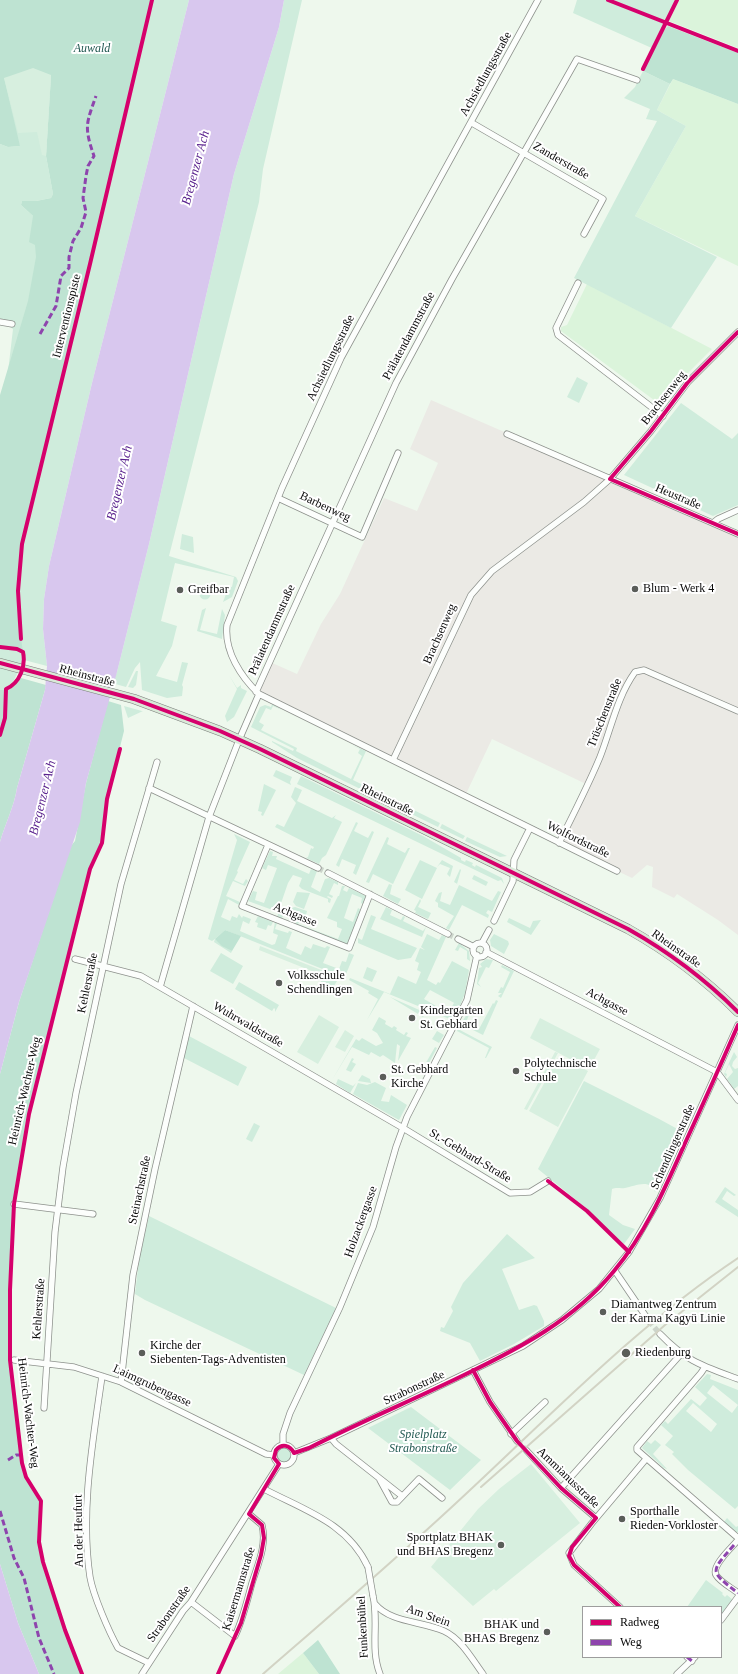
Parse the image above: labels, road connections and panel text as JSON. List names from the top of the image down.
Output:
{
  "streets": {
    "main road": ["Rheinstraße"],
    "street": [
      "Achsiedlungsstraße",
      "Zanderstraße",
      "Prälatendammstraße",
      "Brachsenweg",
      "Heustraße",
      "Barbenweg",
      "Trüschenstraße",
      "Wolfordstraße",
      "Achgasse",
      "Kehlerstraße",
      "Wuhrwaldstraße",
      "Schendlingerstraße",
      "St.-Gebhard-Straße",
      "Steinachstraße",
      "Holzackergasse",
      "Laimgrubengasse",
      "Strabonstraße",
      "Ammianusstraße",
      "An der Heufurt",
      "Kaisermannstraße",
      "Am Stein",
      "Funkenbühel"
    ],
    "cycle path": ["Interventionspiste", "Heinrich-Wachter-Weg"]
  },
  "crossings": [
    ["Achsiedlungsstraße", "Zanderstraße"],
    ["Achsiedlungsstraße", "Prälatendammstraße"],
    ["Achsiedlungsstraße", "Barbenweg"],
    ["Zanderstraße", "Prälatendammstraße"],
    ["Prälatendammstraße", "Barbenweg"],
    ["Brachsenweg", "Heustraße"],
    ["Trüschenstraße", "Wolfordstraße"],
    ["Achgasse", "Schendlingerstraße"],
    ["Achgasse", "Holzackergasse"],
    ["Kehlerstraße", "Wuhrwaldstraße"],
    ["Kehlerstraße", "Laimgrubengasse"],
    ["Wuhrwaldstraße", "St.-Gebhard-Straße"],
    ["Wuhrwaldstraße", "Steinachstraße"],
    ["Wuhrwaldstraße", "Holzackergasse"],
    ["Schendlingerstraße", "Strabonstraße"],
    ["St.-Gebhard-Straße", "Holzackergasse"],
    ["Steinachstraße", "Laimgrubengasse"],
    ["Holzackergasse", "Laimgrubengasse"],
    ["Holzackergasse", "Strabonstraße"],
    ["Laimgrubengasse", "Strabonstraße"],
    ["Laimgrubengasse", "An der Heufurt"],
    ["Strabonstraße", "An der Heufurt"],
    ["Strabonstraße", "Kaisermannstraße"],
    ["Strabonstraße", "Funkenbühel"],
    ["Am Stein", "Funkenbühel"]
  ],
  "water": ["Bregenzer Ach"],
  "parks": ["Auwald", "Spielplatz Strabonstraße"],
  "places": [
    "Blum - Werk 4",
    "Greifbar",
    "Volksschule Schendlingen",
    "Kindergarten St. Gebhard",
    "Polytechnische Schule",
    "St. Gebhard Kirche",
    "Diamantweg Zentrum der Karma Kagyü Linie",
    "Kirche der Siebenten-Tags-Adventisten",
    "Riedenburg",
    "Sporthalle Rieden-Vorkloster",
    "Sportplatz BHAK und BHAS Bregenz",
    "BHAK und BHAS Bregenz"
  ],
  "legend": ["Radweg", "Weg"]
}
